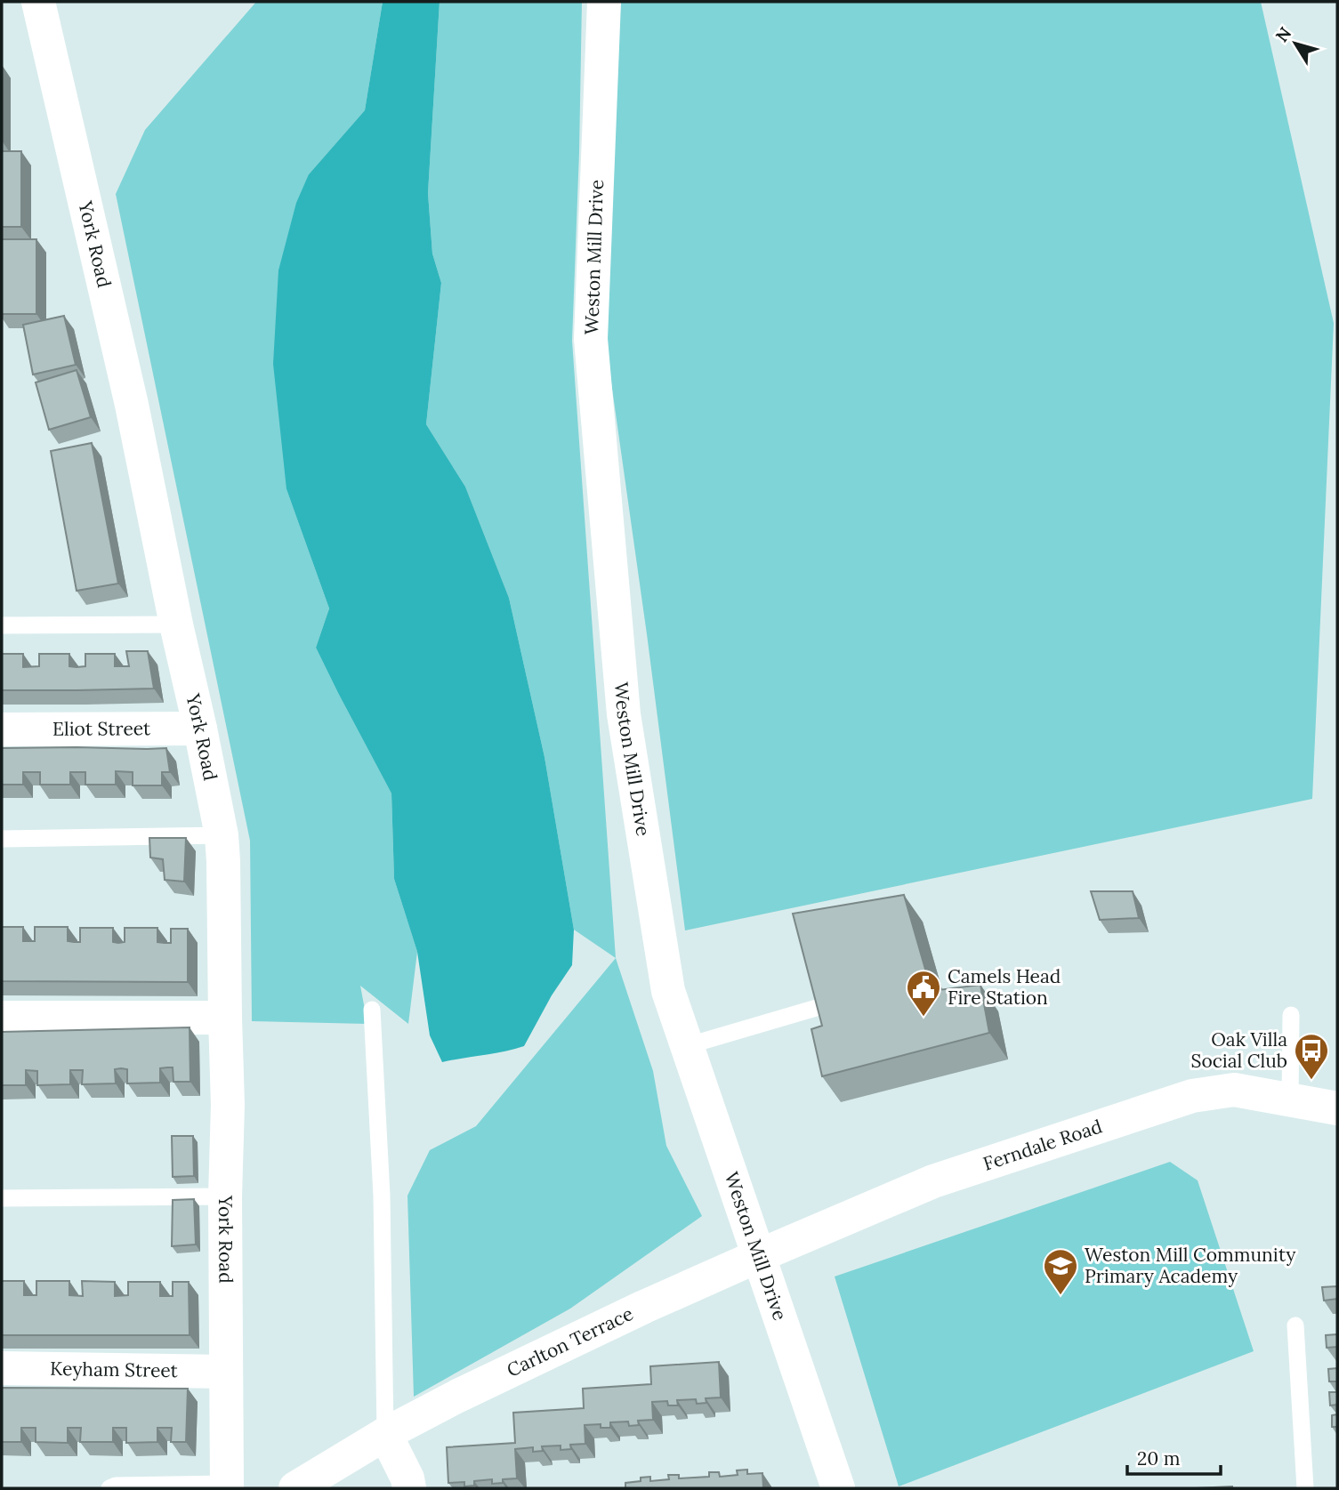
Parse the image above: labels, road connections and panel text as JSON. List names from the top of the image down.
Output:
{
  "streets": {
    "street": [
      "York Road",
      "Weston Mill Drive",
      "Eliot Street",
      "Ferndale Road",
      "Carlton Terrace",
      "Keyham Street"
    ]
  },
  "crossings": [
    ["York Road", "Eliot Street"],
    ["York Road", "Keyham Street"],
    ["Weston Mill Drive", "Ferndale Road"],
    ["Weston Mill Drive", "Carlton Terrace"],
    ["Ferndale Road", "Carlton Terrace"]
  ],
  "places": {
    "public building": ["Camels Head Fire Station"],
    "bus stop": ["Oak Villa Social Club"],
    "school or university": ["Weston Mill Community Primary Academy"]
  },
  "scale_bar": "20 m",
  "north": "top left"
}
